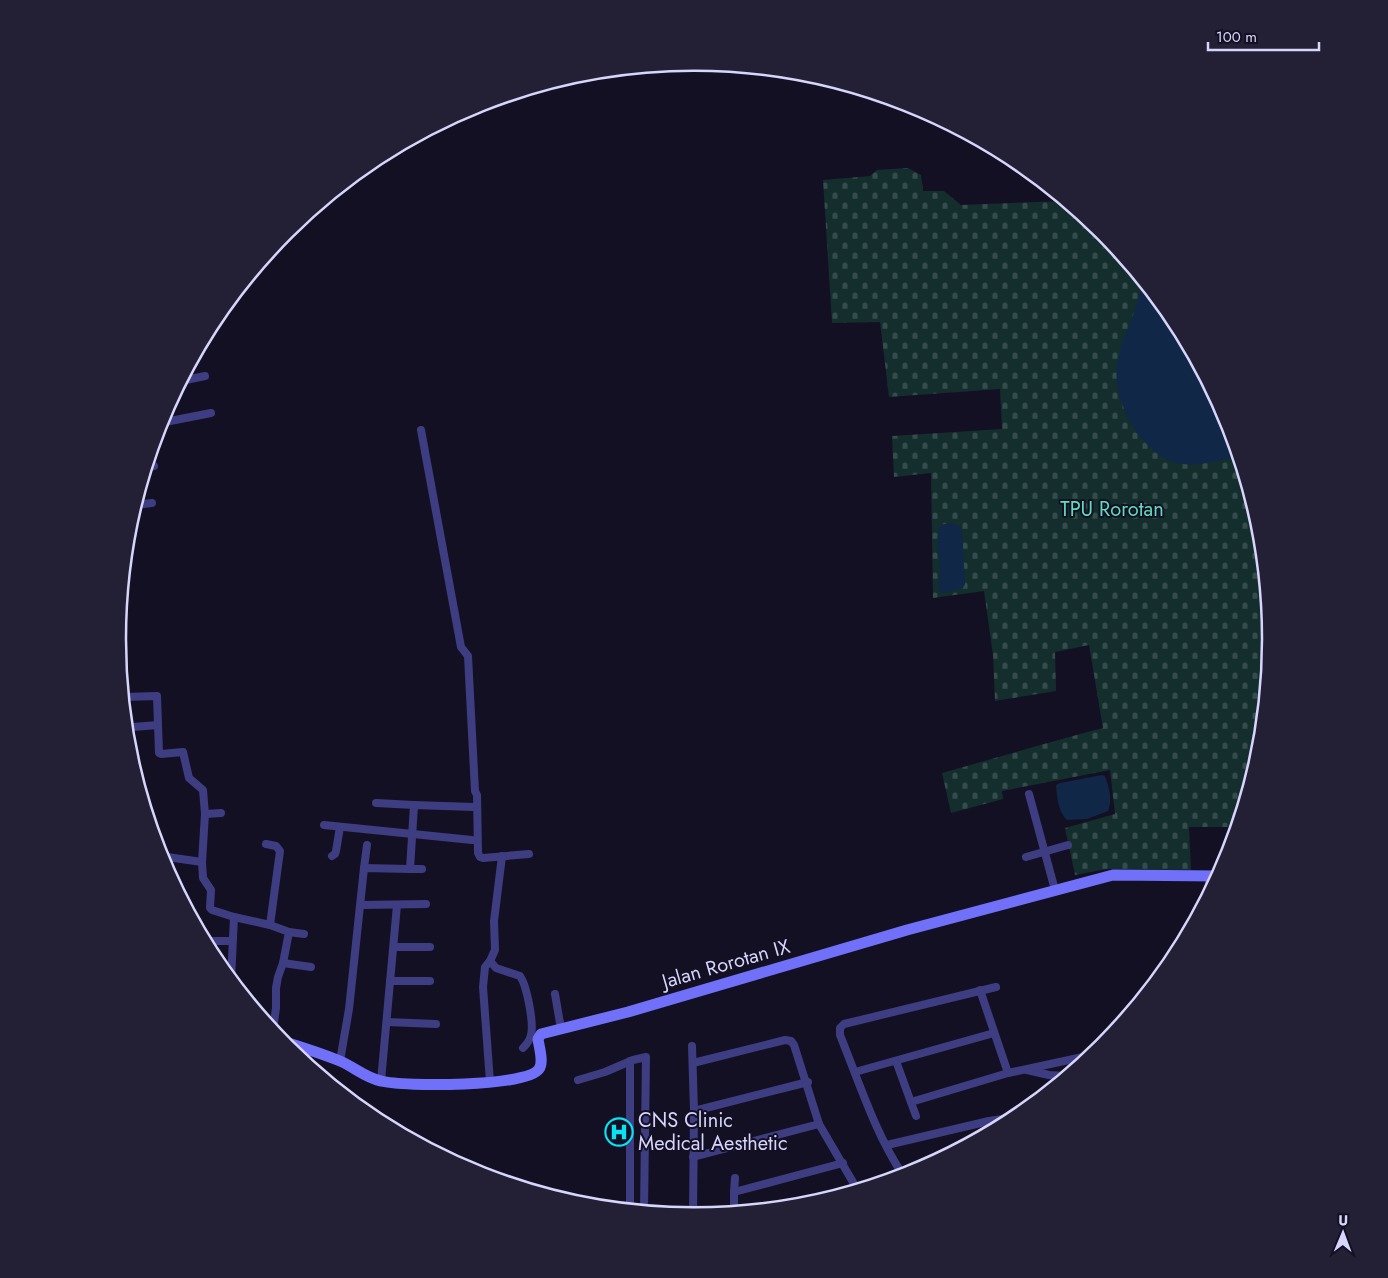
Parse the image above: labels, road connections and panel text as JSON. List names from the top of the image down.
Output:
{
  "streets": {
    "street": ["Jalan Rorotan IX"]
  },
  "parks": ["TPU Rorotan"],
  "places": {
    "hospital": ["CNS Clinic Medical Aesthetic"]
  },
  "scale_bar": "100 m",
  "north": "top"
}
